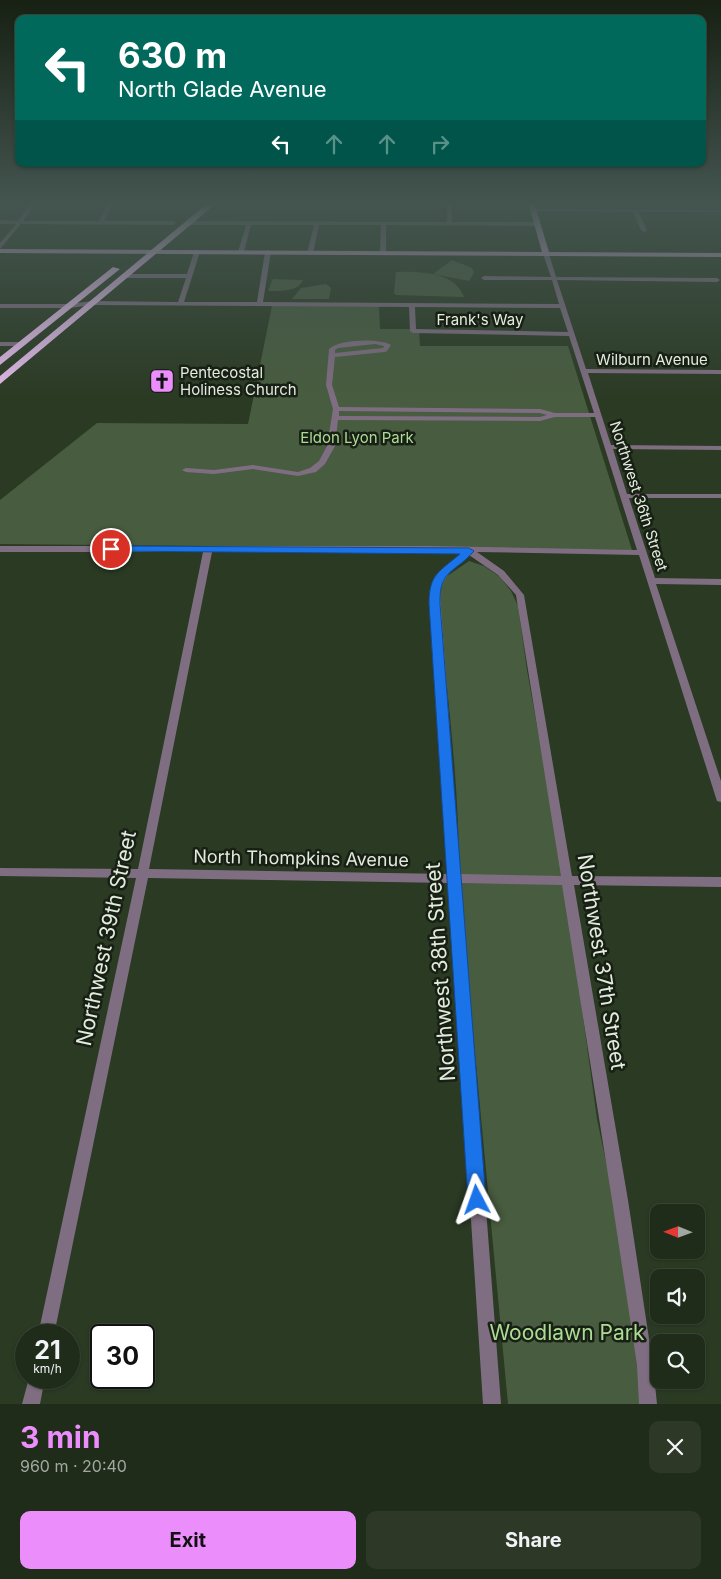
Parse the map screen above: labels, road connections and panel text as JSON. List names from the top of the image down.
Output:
{
  "streets": {
    "street": [
      "Frank's Way",
      "Wilburn Avenue",
      "Northwest 36th Street",
      "North Thompkins Avenue",
      "Northwest 39th Street",
      "Northwest 37th Street",
      "Northwest 38th Street"
    ]
  },
  "crossings": [
    ["Frank's Way", "Northwest 36th Street"],
    ["Wilburn Avenue", "Northwest 36th Street"],
    ["North Thompkins Avenue", "Northwest 39th Street"],
    ["North Thompkins Avenue", "Northwest 37th Street"],
    ["North Thompkins Avenue", "Northwest 38th Street"],
    ["Northwest 37th Street", "Northwest 38th Street"]
  ],
  "parks": ["Eldon Lyon Park", "Woodlawn Park"],
  "places": {
    "church": ["Pentecostal Holiness Church"]
  },
  "north": "left",
  "page": {
    "turn": ["630 m", "North Glade Avenue"],
    "speed": "21 km/h",
    "limit": "30",
    "heading": ["3 min", "960 m · 20:40"],
    "buttons": ["Exit", "Share"]
  }
}
